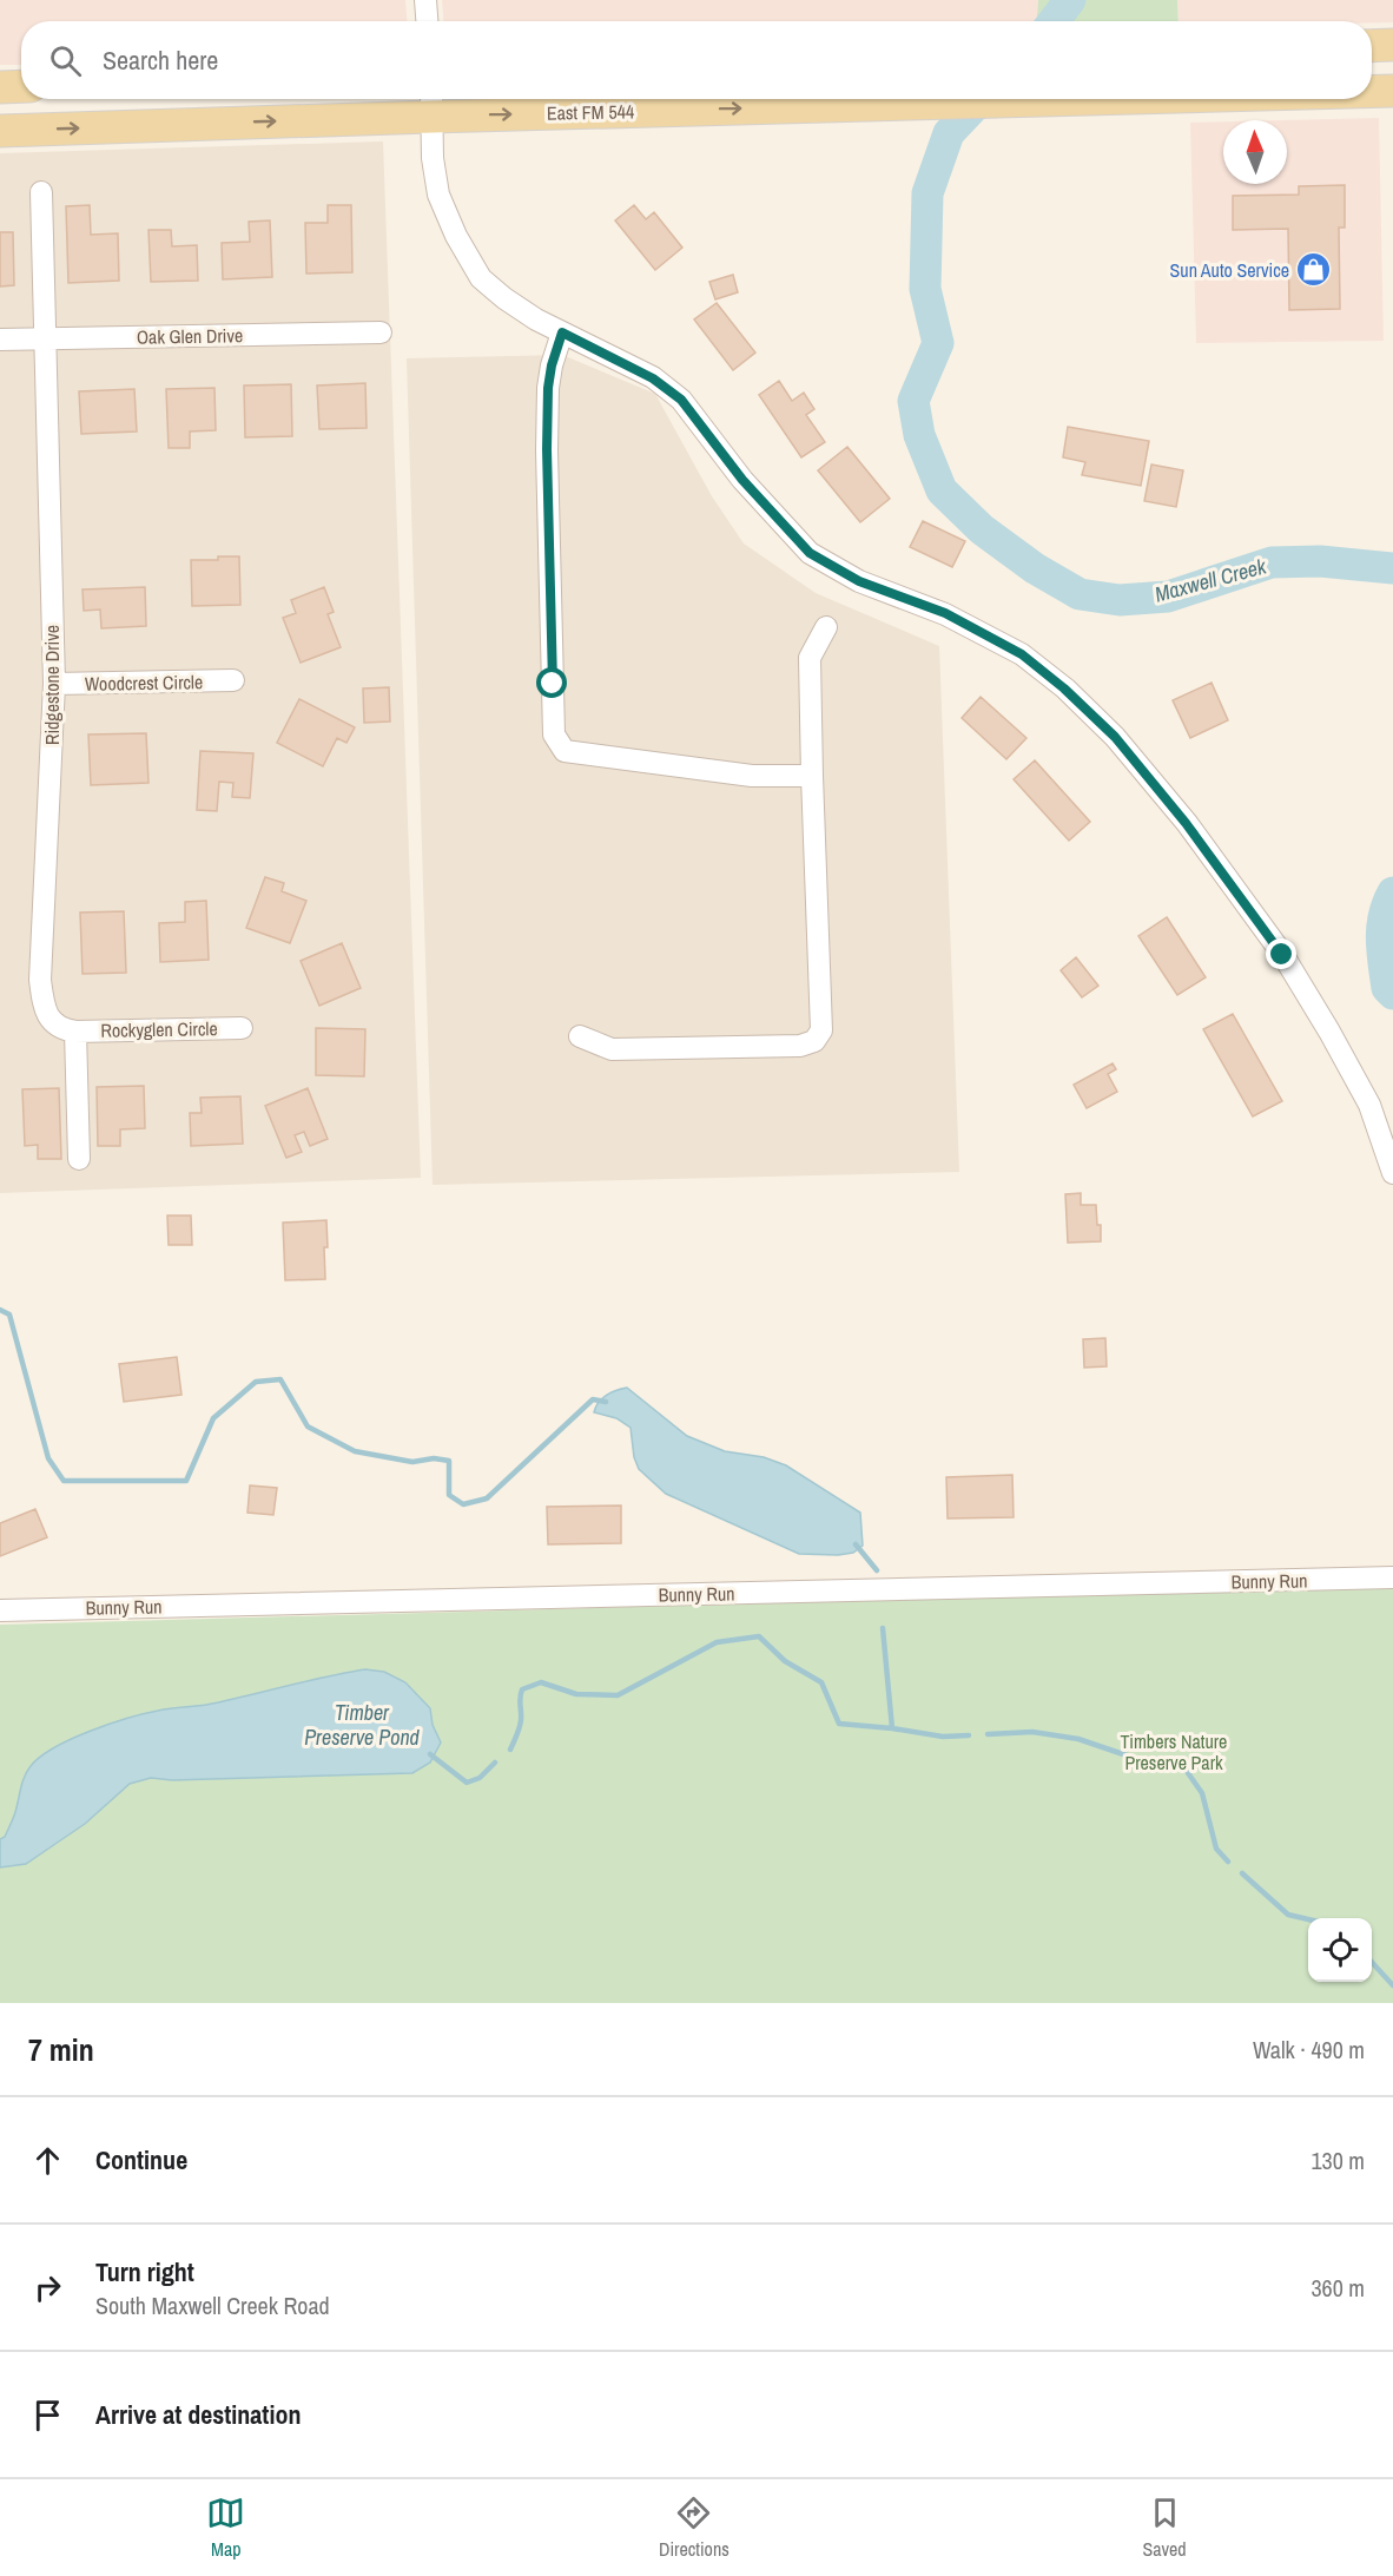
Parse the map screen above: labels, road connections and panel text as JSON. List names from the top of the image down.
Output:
{
  "streets": {
    "main road": ["East FM 544"],
    "street": [
      "Oak Glen Drive",
      "Woodcrest Circle",
      "Ridgestone Drive",
      "Rockyglen Circle",
      "Bunny Run"
    ]
  },
  "crossings": [
    ["Oak Glen Drive", "Ridgestone Drive"],
    ["Woodcrest Circle", "Ridgestone Drive"],
    ["Ridgestone Drive", "Rockyglen Circle"]
  ],
  "one_way": ["East FM 544"],
  "water": ["Maxwell Creek", "Timber Preserve Pond"],
  "parks": ["Timbers Nature Preserve Park"],
  "places": {
    "shop": ["Sun Auto Service"]
  },
  "north": "top",
  "page": {
    "search": "Search here",
    "heading": ["7 min", "Walk · 490 m"],
    "list": [
      ["Continue", "130 m"],
      ["Turn right", "South Maxwell Creek Road", "360 m"],
      "Arrive at destination"
    ],
    "nav": ["Map", "Directions", "Saved"]
  }
}
